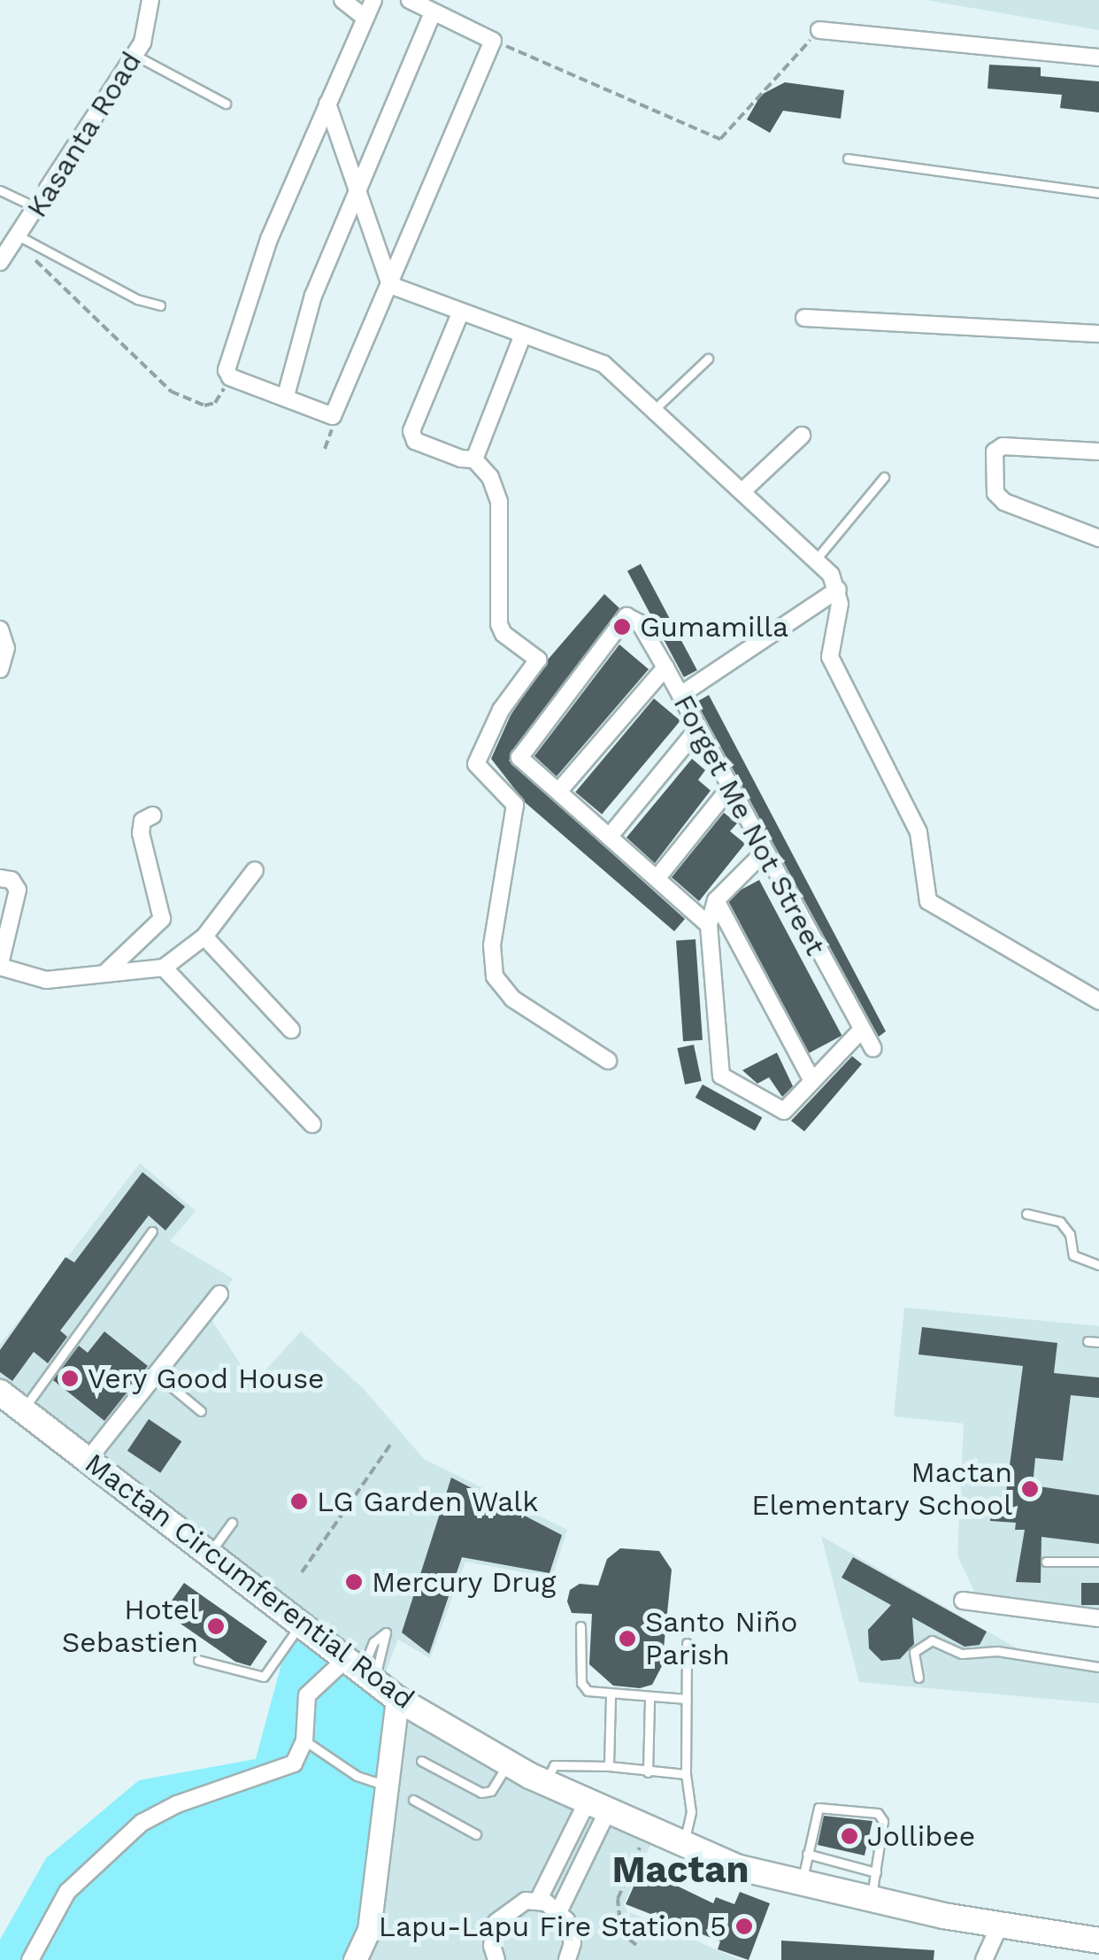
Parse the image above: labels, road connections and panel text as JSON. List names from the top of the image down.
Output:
{
  "streets": {
    "main road": ["Mactan Circumferential Road"],
    "street": ["Kasanta Road", "Forget Me Not Street"]
  },
  "districts": ["Mactan"],
  "places": [
    "Gumamilla",
    "Very Good House",
    "Mactan Elementary School",
    "LG Garden Walk",
    "Mercury Drug",
    "Hotel Sebastien",
    "Santo Niño Parish",
    "Jollibee",
    "Lapu-Lapu Fire Station 5"
  ]
}
